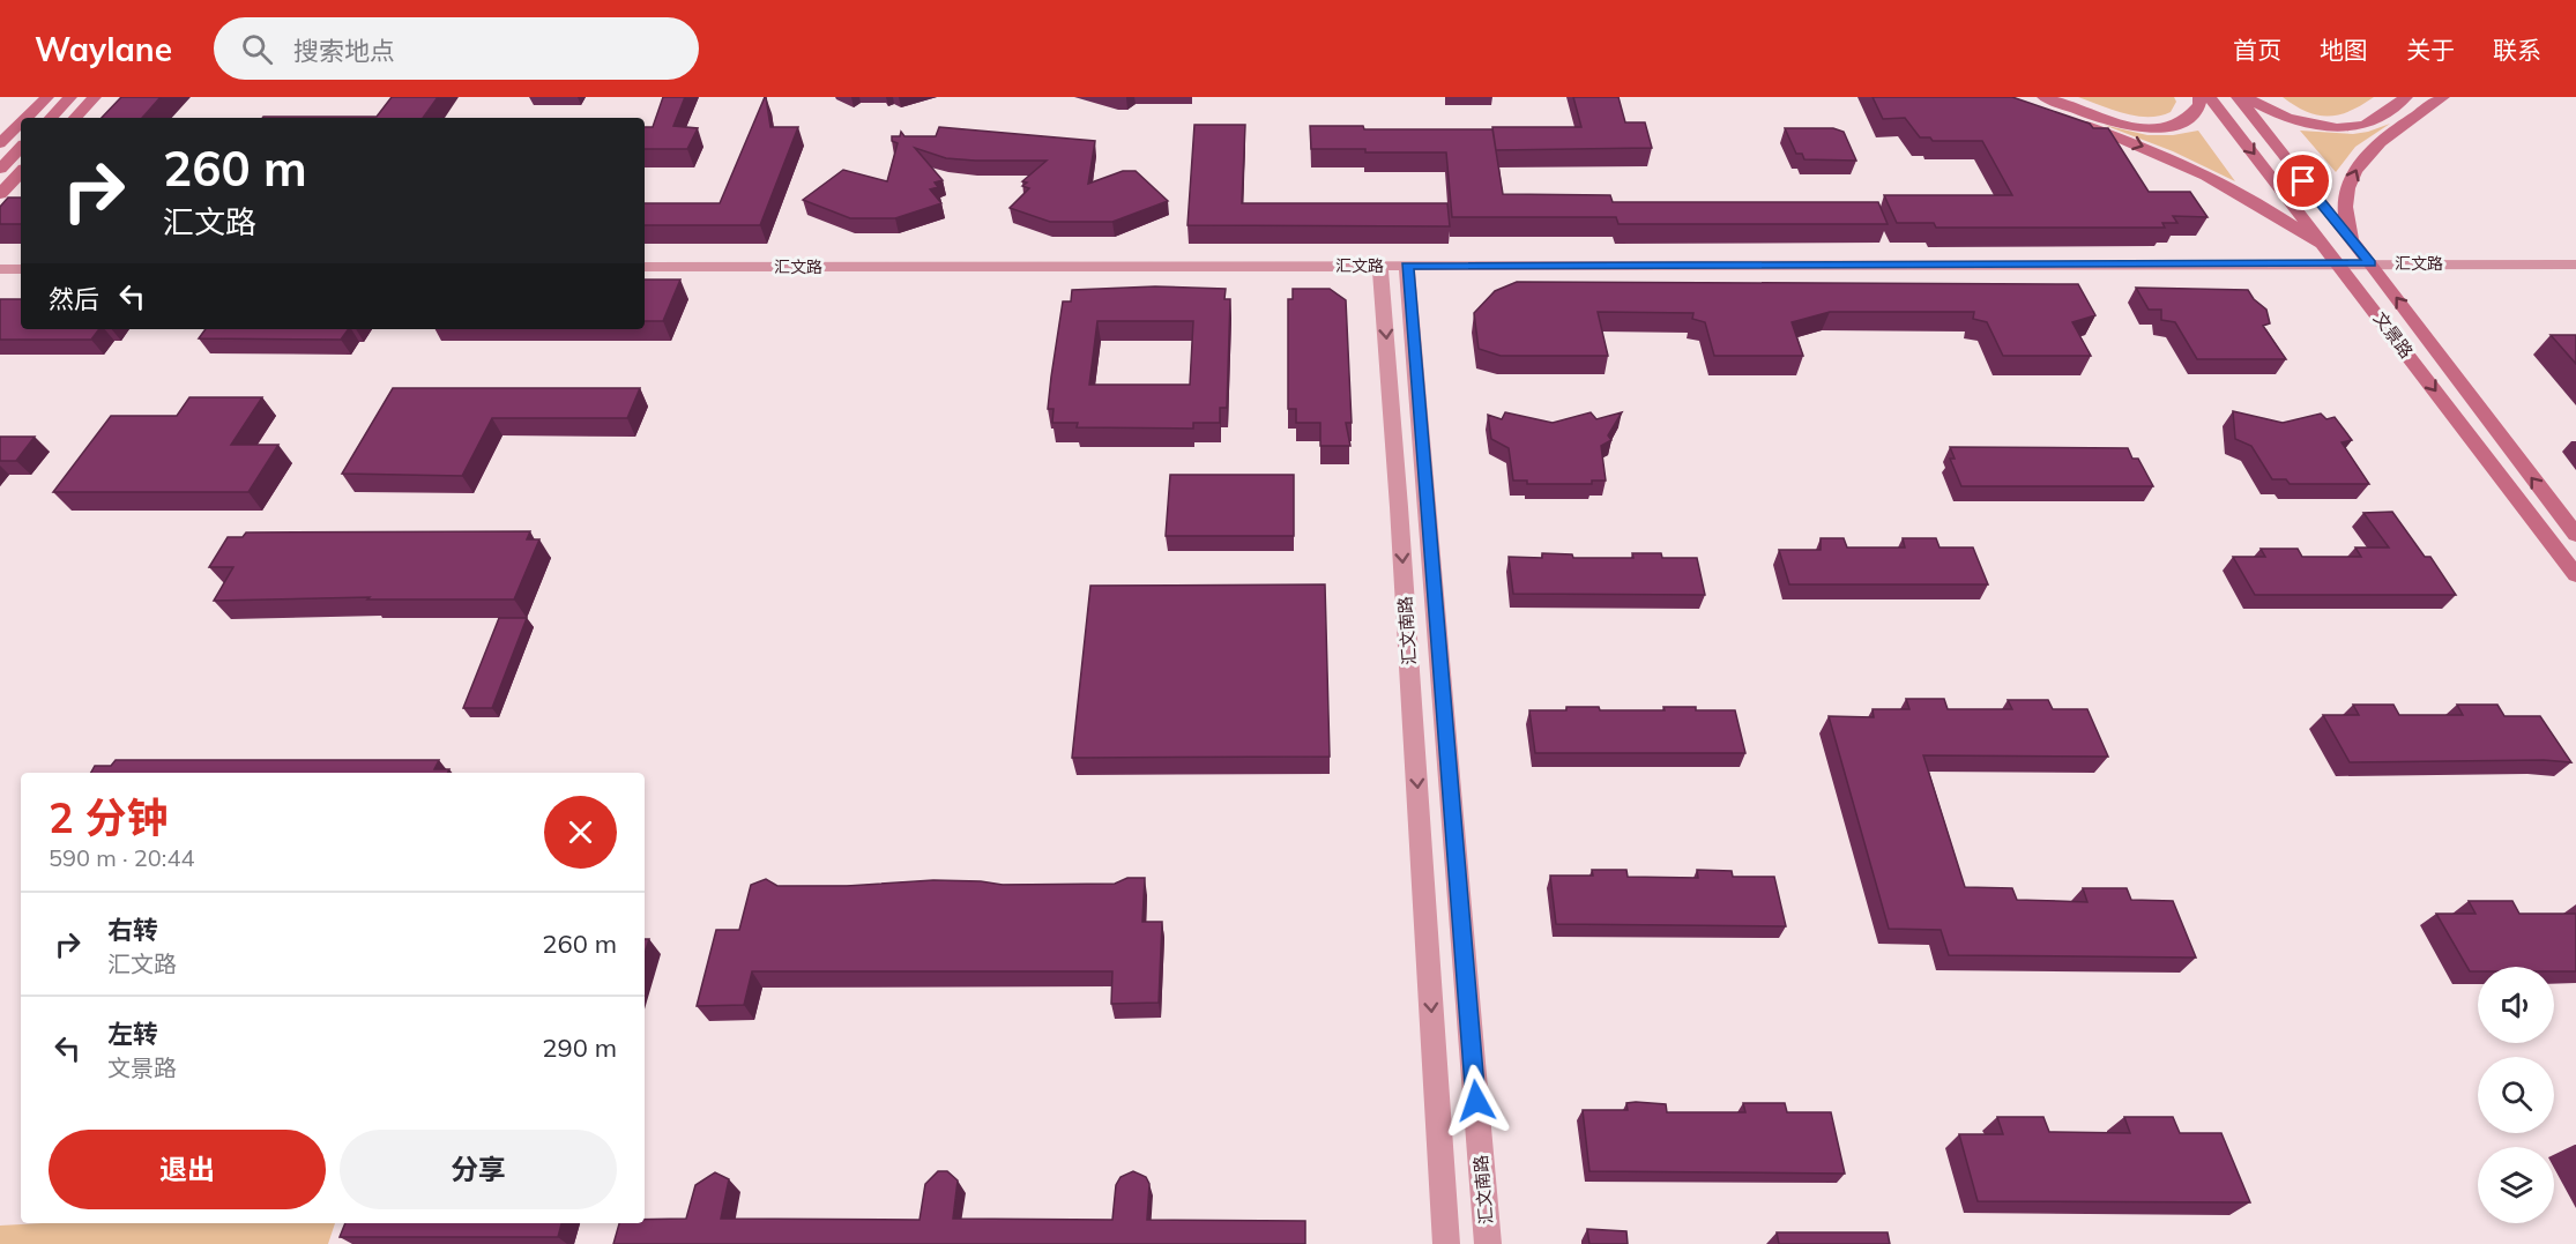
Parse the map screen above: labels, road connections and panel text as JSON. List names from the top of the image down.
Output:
{
  "streets": {
    "main road": ["文景路"],
    "street": ["汇文路", "汇文南路"]
  },
  "crossings": [
    ["汇文路", "文景路"],
    ["汇文路", "汇文南路"]
  ],
  "page": {
    "header": "Waylane",
    "search": "搜索地点",
    "nav": [
      "首页",
      "地图",
      "关于",
      "联系"
    ],
    "turn": ["260 m", "汇文路"],
    "then": "然后",
    "heading": ["2 分钟", "590 m · 20:44"],
    "list": [
      {
        "name": "右转",
        "note": "汇文路",
        "value": "260 m"
      },
      {
        "name": "左转",
        "note": "文景路",
        "value": "290 m"
      }
    ],
    "buttons": ["退出", "分享"]
  }
}
